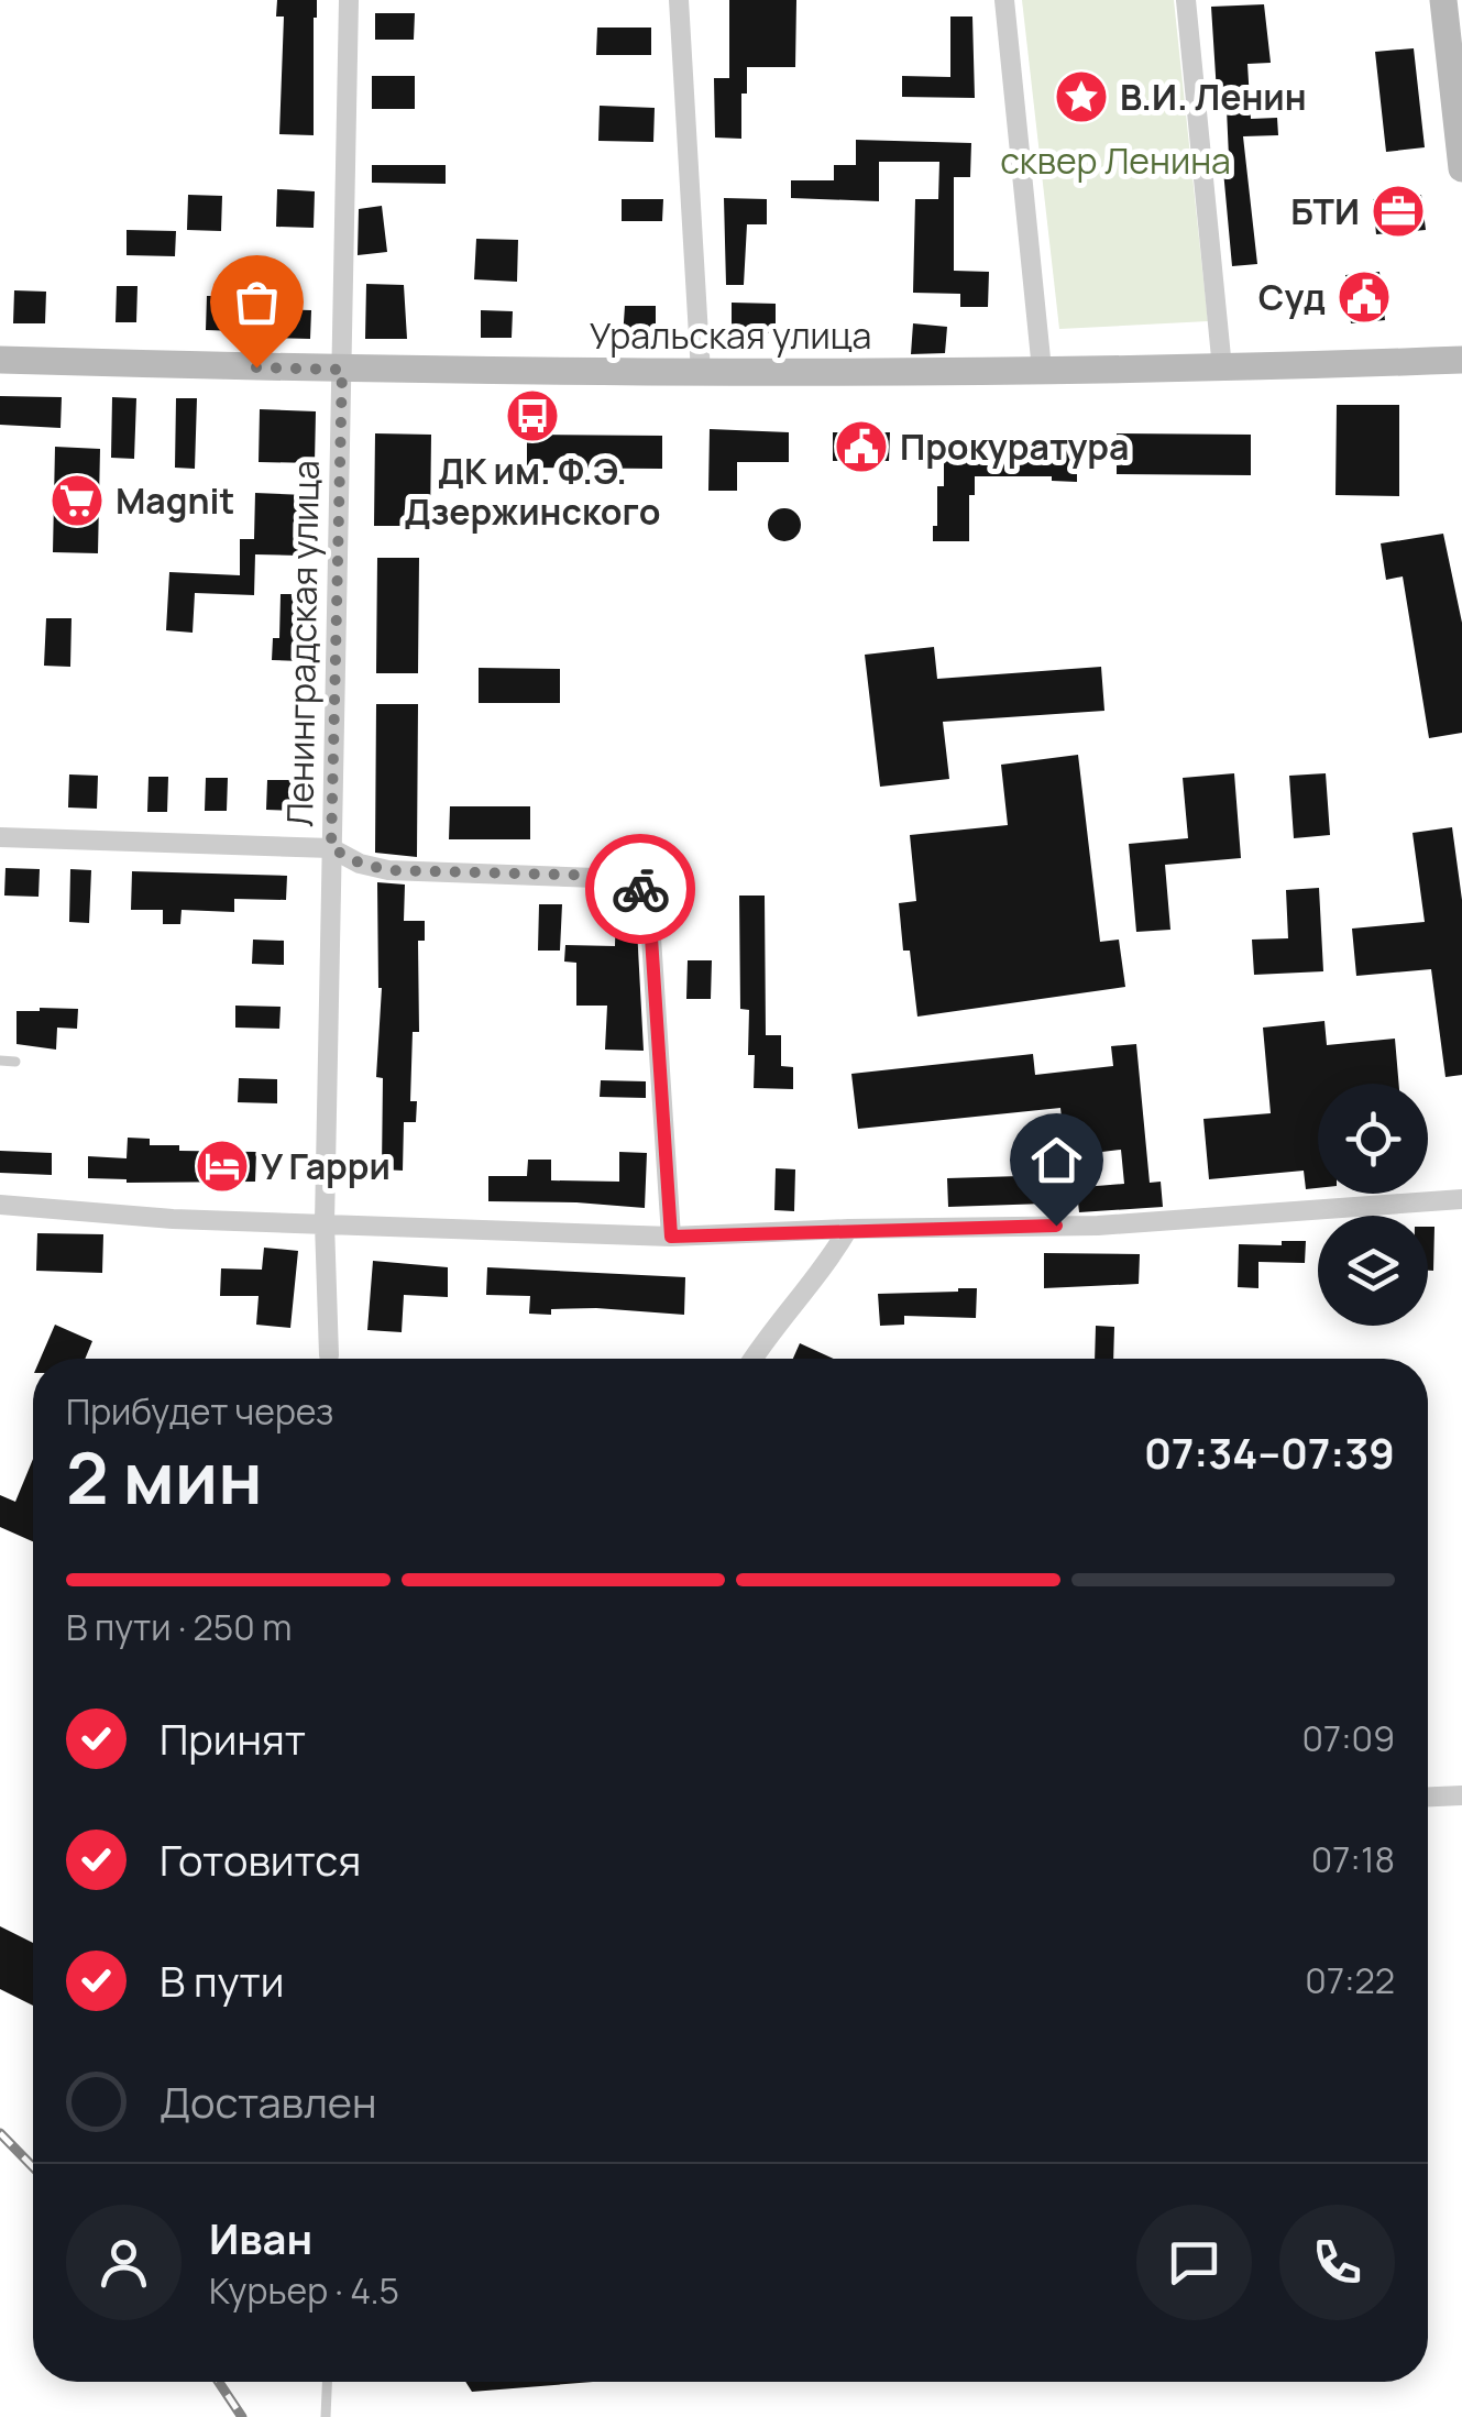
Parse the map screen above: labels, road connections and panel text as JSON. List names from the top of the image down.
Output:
{
  "streets": {
    "street": ["Уральская улица", "Ленинградская улица"]
  },
  "crossings": [
    ["Уральская улица", "Ленинградская улица"]
  ],
  "parks": ["сквер Ленина"],
  "places": {
    "place": ["В.И. Ленин"],
    "office": ["БТИ"],
    "public building": ["Суд", "Прокуратура"],
    "bus stop": ["ДК им. Ф.Э. Дзержинского"],
    "supermarket": ["Magnit"],
    "hotel": ["У Гарри"]
  },
  "page": {
    "heading": ["2 мин", "Прибудет через", "07:34–07:39"],
    "panel": ["Иван", "Курьер · 4.5"],
    "bar": "В пути · 250 m",
    "list": [
      ["Принят", "07:09"],
      ["Готовится", "07:18"],
      ["В пути", "07:22"],
      "Доставлен"
    ]
  }
}
